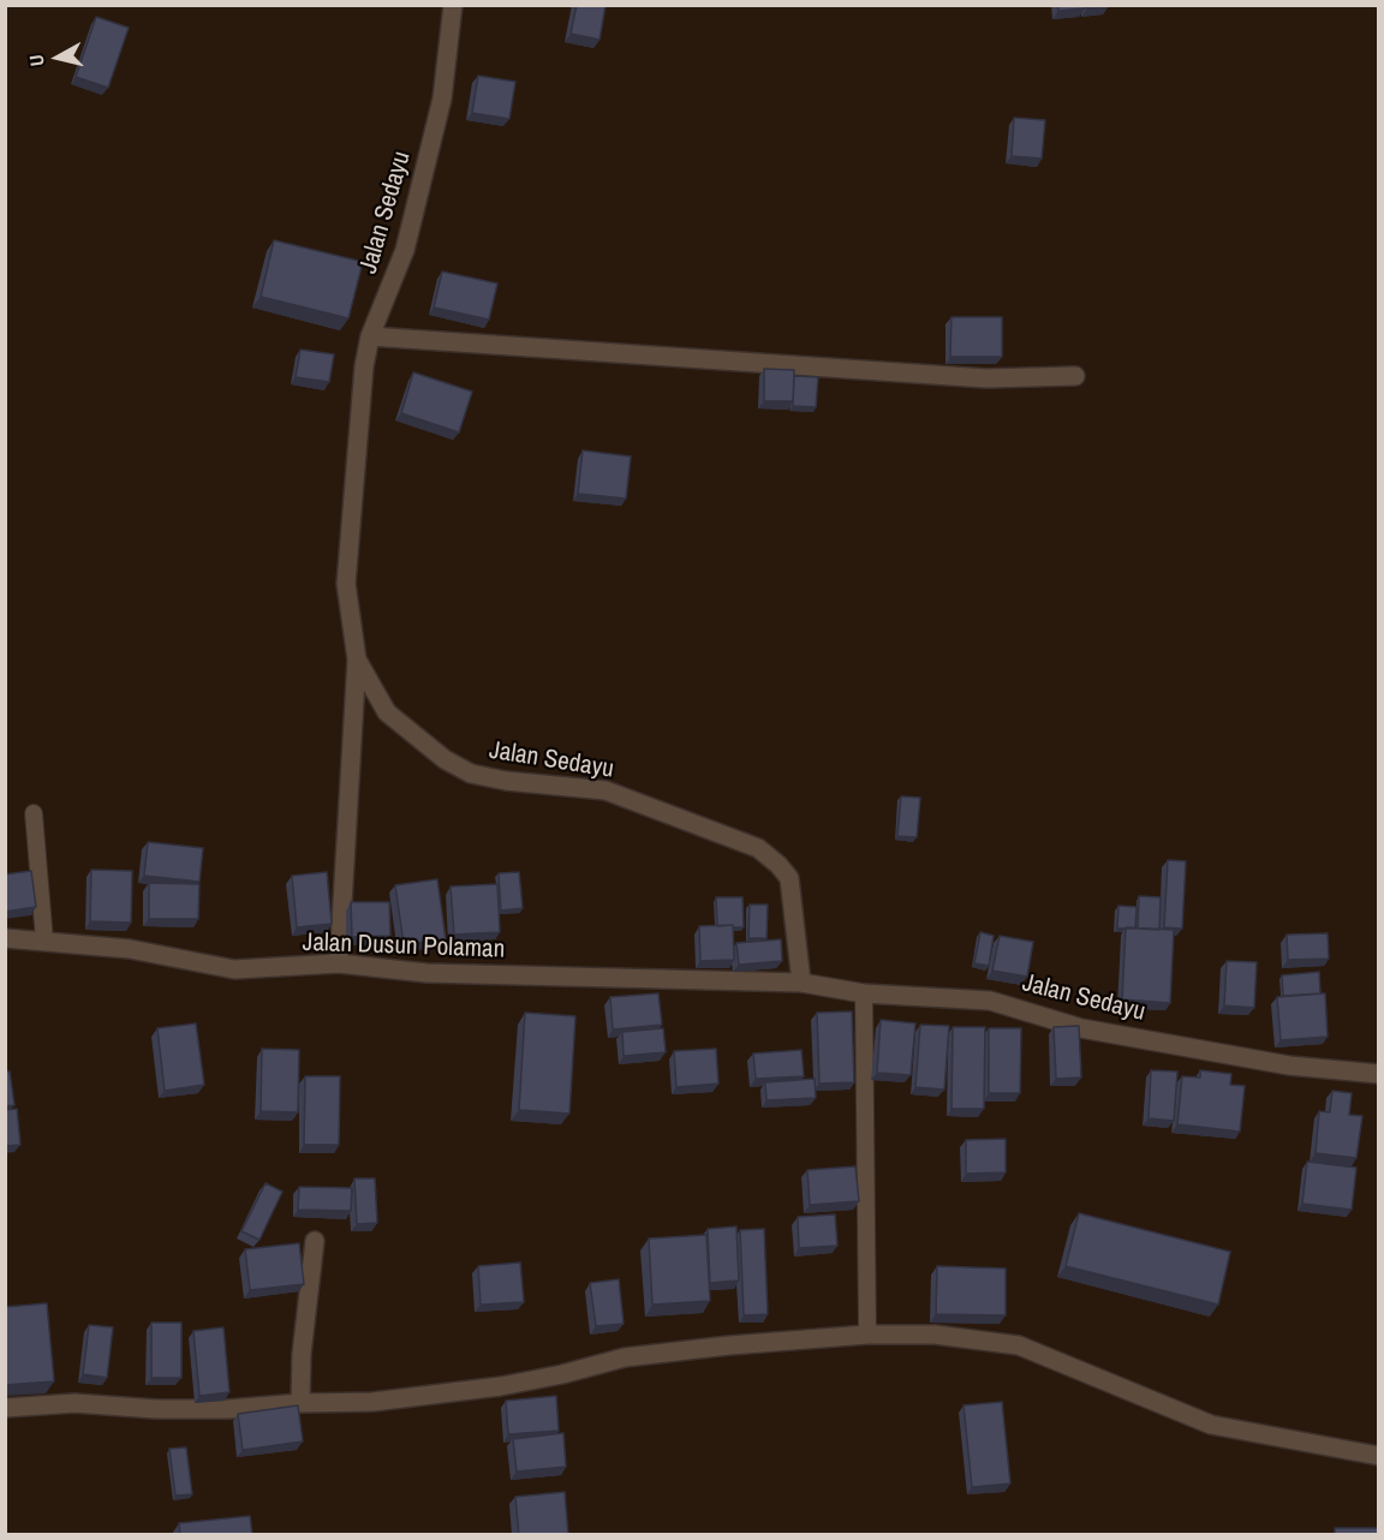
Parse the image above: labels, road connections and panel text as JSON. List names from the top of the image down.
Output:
{
  "streets": {
    "street": ["Jalan Sedayu", "Jalan Dusun Polaman"]
  },
  "crossings": [
    ["Jalan Sedayu", "Jalan Dusun Polaman"]
  ],
  "north": "left"
}
